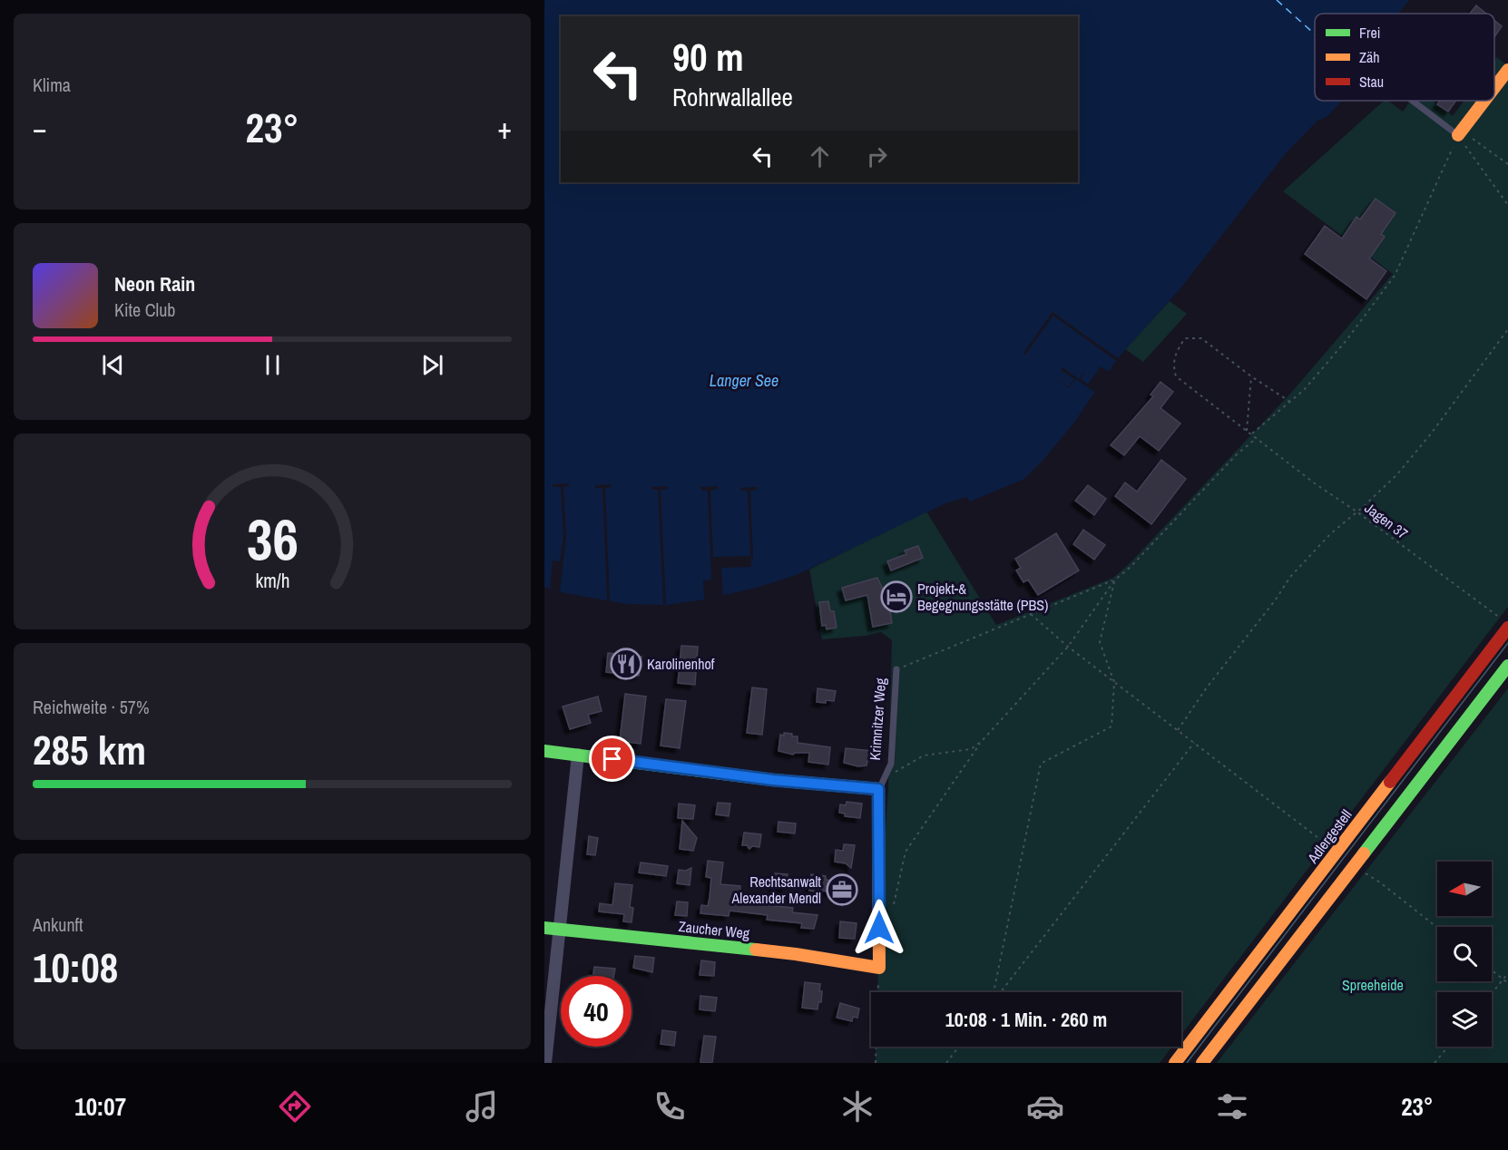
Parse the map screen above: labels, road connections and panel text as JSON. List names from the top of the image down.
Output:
{
  "streets": {
    "main road": ["Krimnitzer Weg", "Adlergestell", "Zaucher Weg"],
    "path": ["Jagen 37"]
  },
  "crossings": [
    ["Jagen 37", "Adlergestell"],
    ["Krimnitzer Weg", "Zaucher Weg"]
  ],
  "water": ["Langer See"],
  "parks": ["Spreeheide"],
  "places": {
    "hotel": ["Projekt-& Begegnungsstätte (PBS)"],
    "restaurant": ["Karolinenhof"],
    "office": ["Rechtsanwalt Alexander Mendl"]
  },
  "legend": ["Frei", "Zäh", "Stau"],
  "north": "left",
  "page": {
    "tile": [
      "Klima",
      ["Reichweite · 57%", "285 km"],
      ["Ankunft", "10:08"]
    ],
    "turn": ["90 m", "Rohrwallallee"],
    "heat": ["−", "23°", "+"],
    "song": ["Neon Rain", "Kite Club"],
    "limit": "40",
    "trip": "10:08 · 1 Min. · 260 m",
    "tabs": ["10:07", "23°"],
    "gauge": ["36", "km/h"]
  }
}
